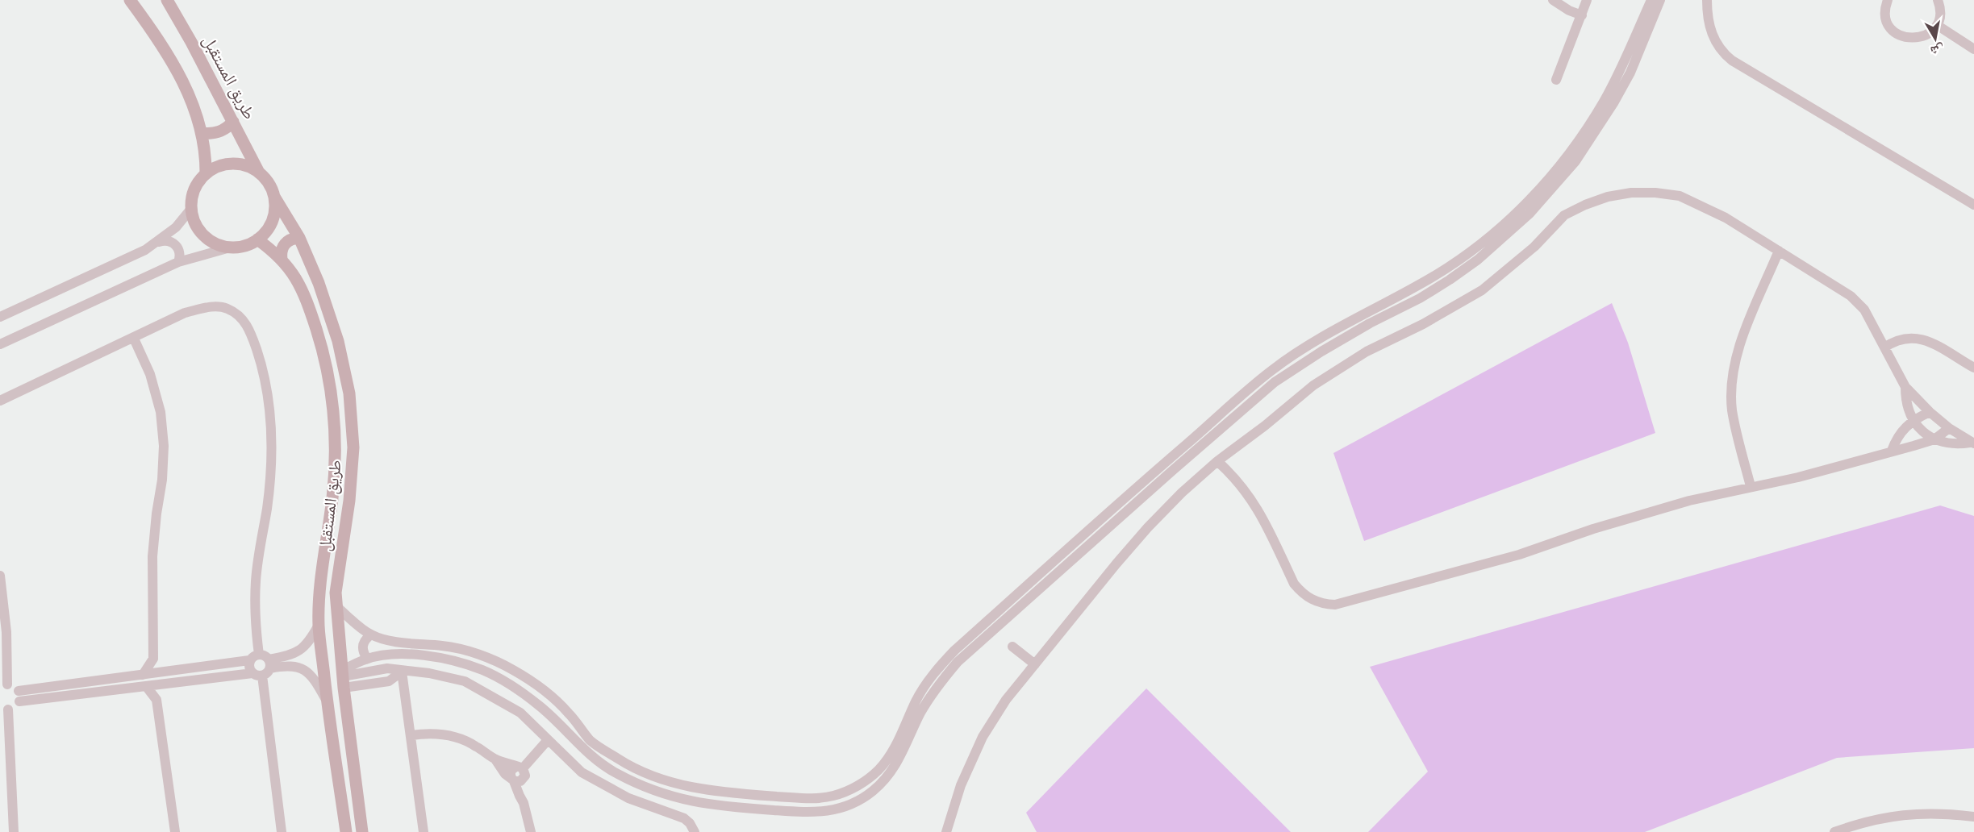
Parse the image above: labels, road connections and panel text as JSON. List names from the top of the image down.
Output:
{
  "streets": {
    "main road": ["طريق المستقبل"]
  },
  "north": "bottom"
}
